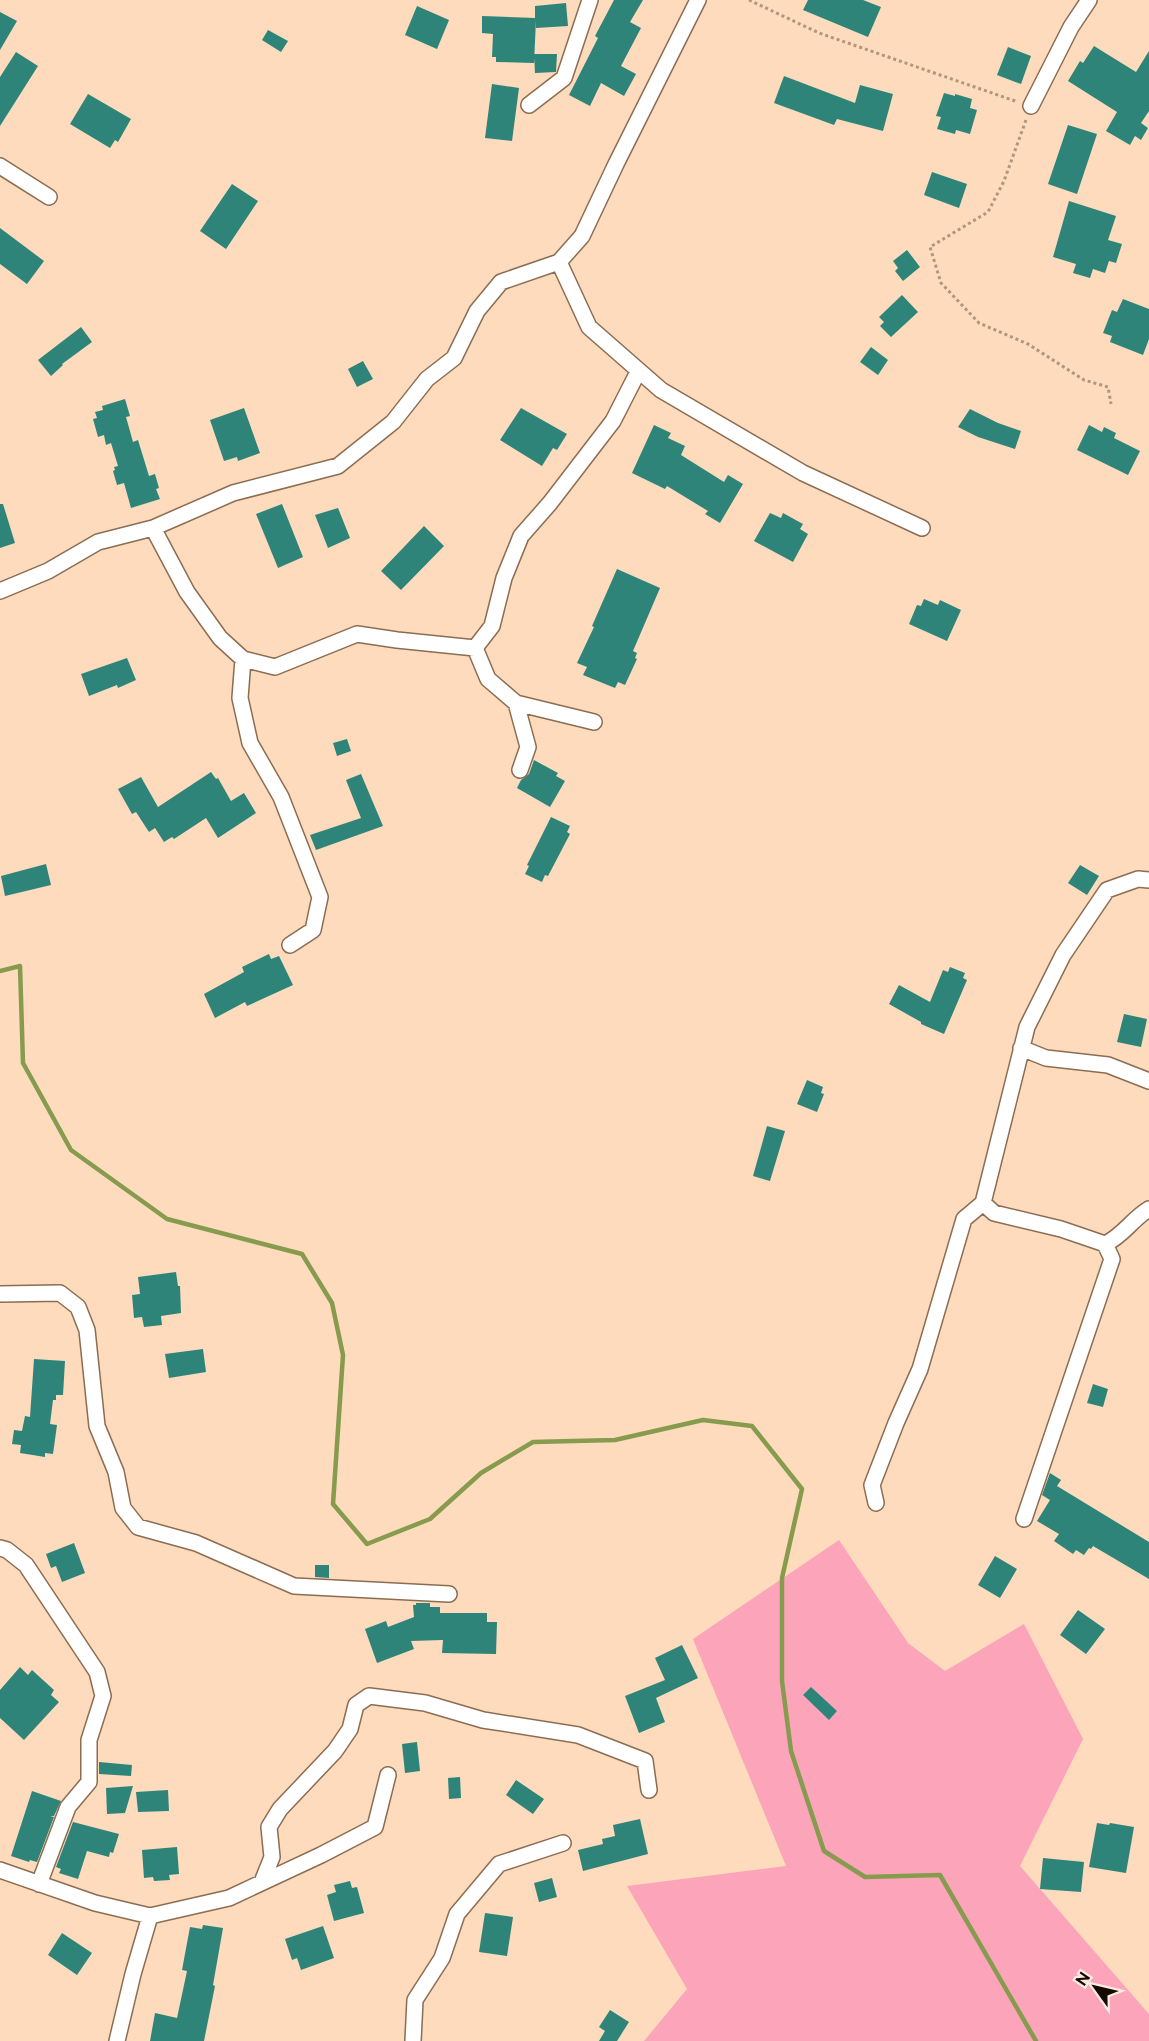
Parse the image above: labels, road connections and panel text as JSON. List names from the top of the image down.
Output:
{
  "north": "top left"
}
